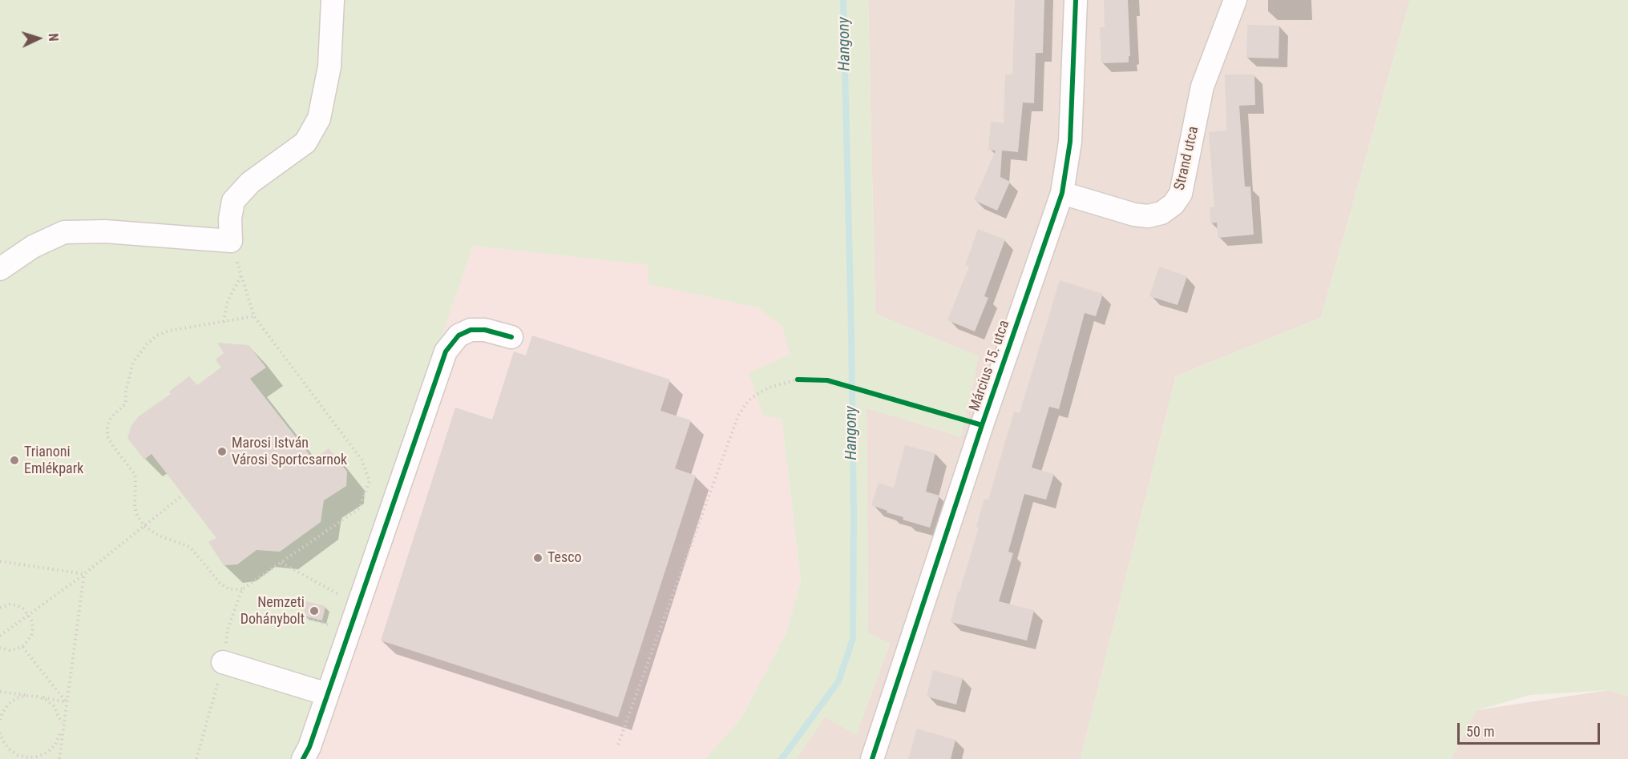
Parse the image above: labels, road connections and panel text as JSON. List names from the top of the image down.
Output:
{
  "streets": {
    "street": ["Strand utca", "Március 15. utca"]
  },
  "crossings": [
    ["Strand utca", "Március 15. utca"]
  ],
  "water": ["Hangony"],
  "places": [
    "Marosi István Városi Sportcsarnok",
    "Trianoni Emlékpark",
    "Tesco",
    "Nemzeti Dohánybolt"
  ],
  "scale_bar": "50 m",
  "north": "right"
}
